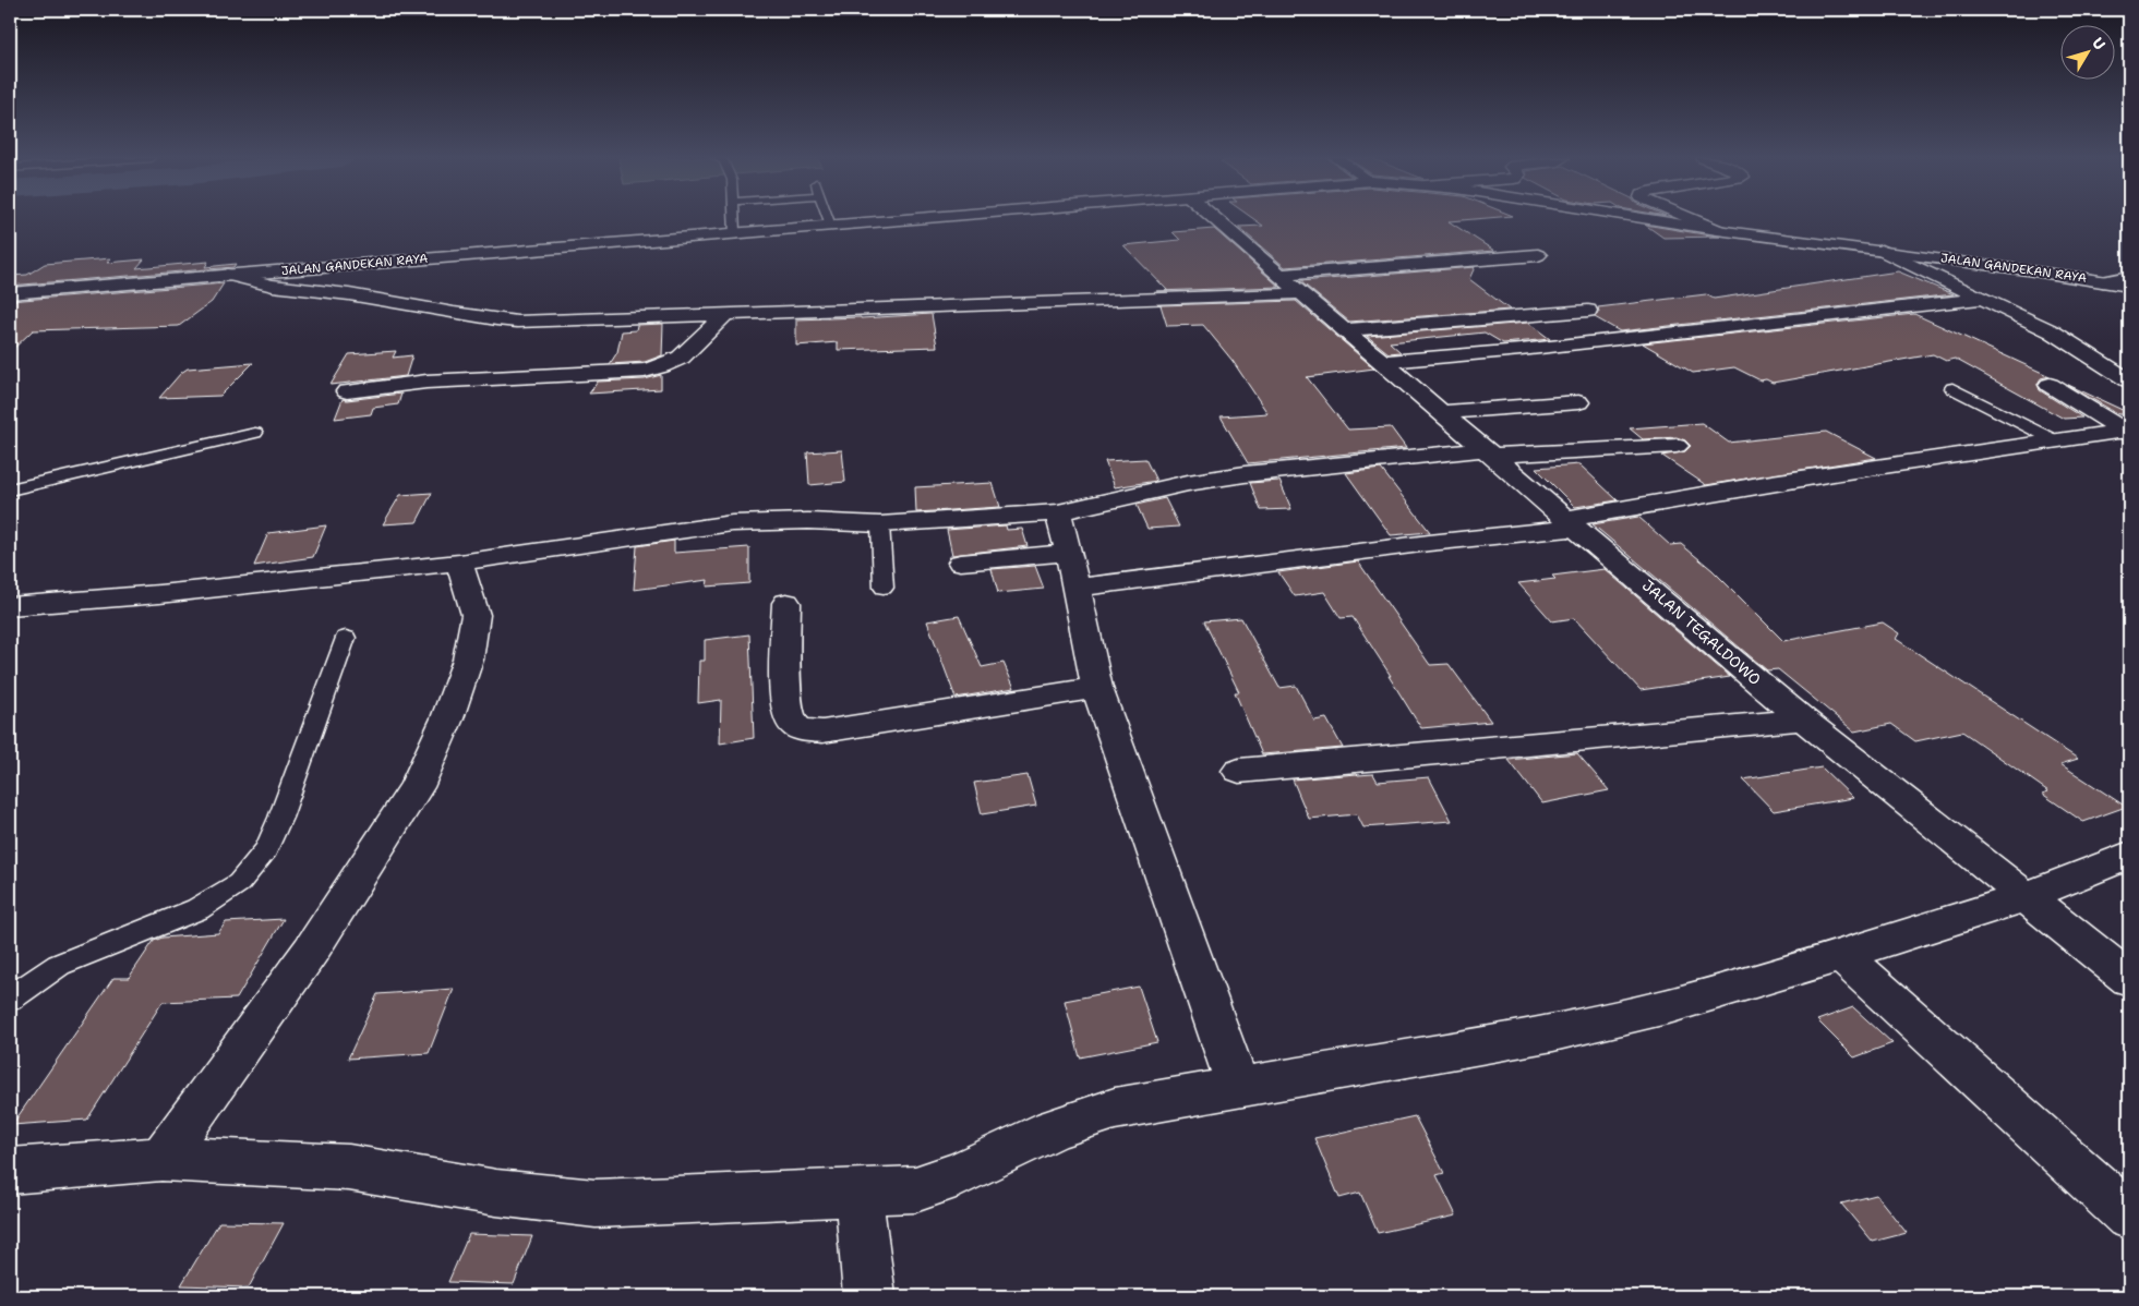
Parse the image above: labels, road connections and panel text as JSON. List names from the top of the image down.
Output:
{
  "streets": {
    "street": ["JALAN GANDEKAN RAYA", "JALAN TEGALDOWO"]
  },
  "north": "top right"
}
